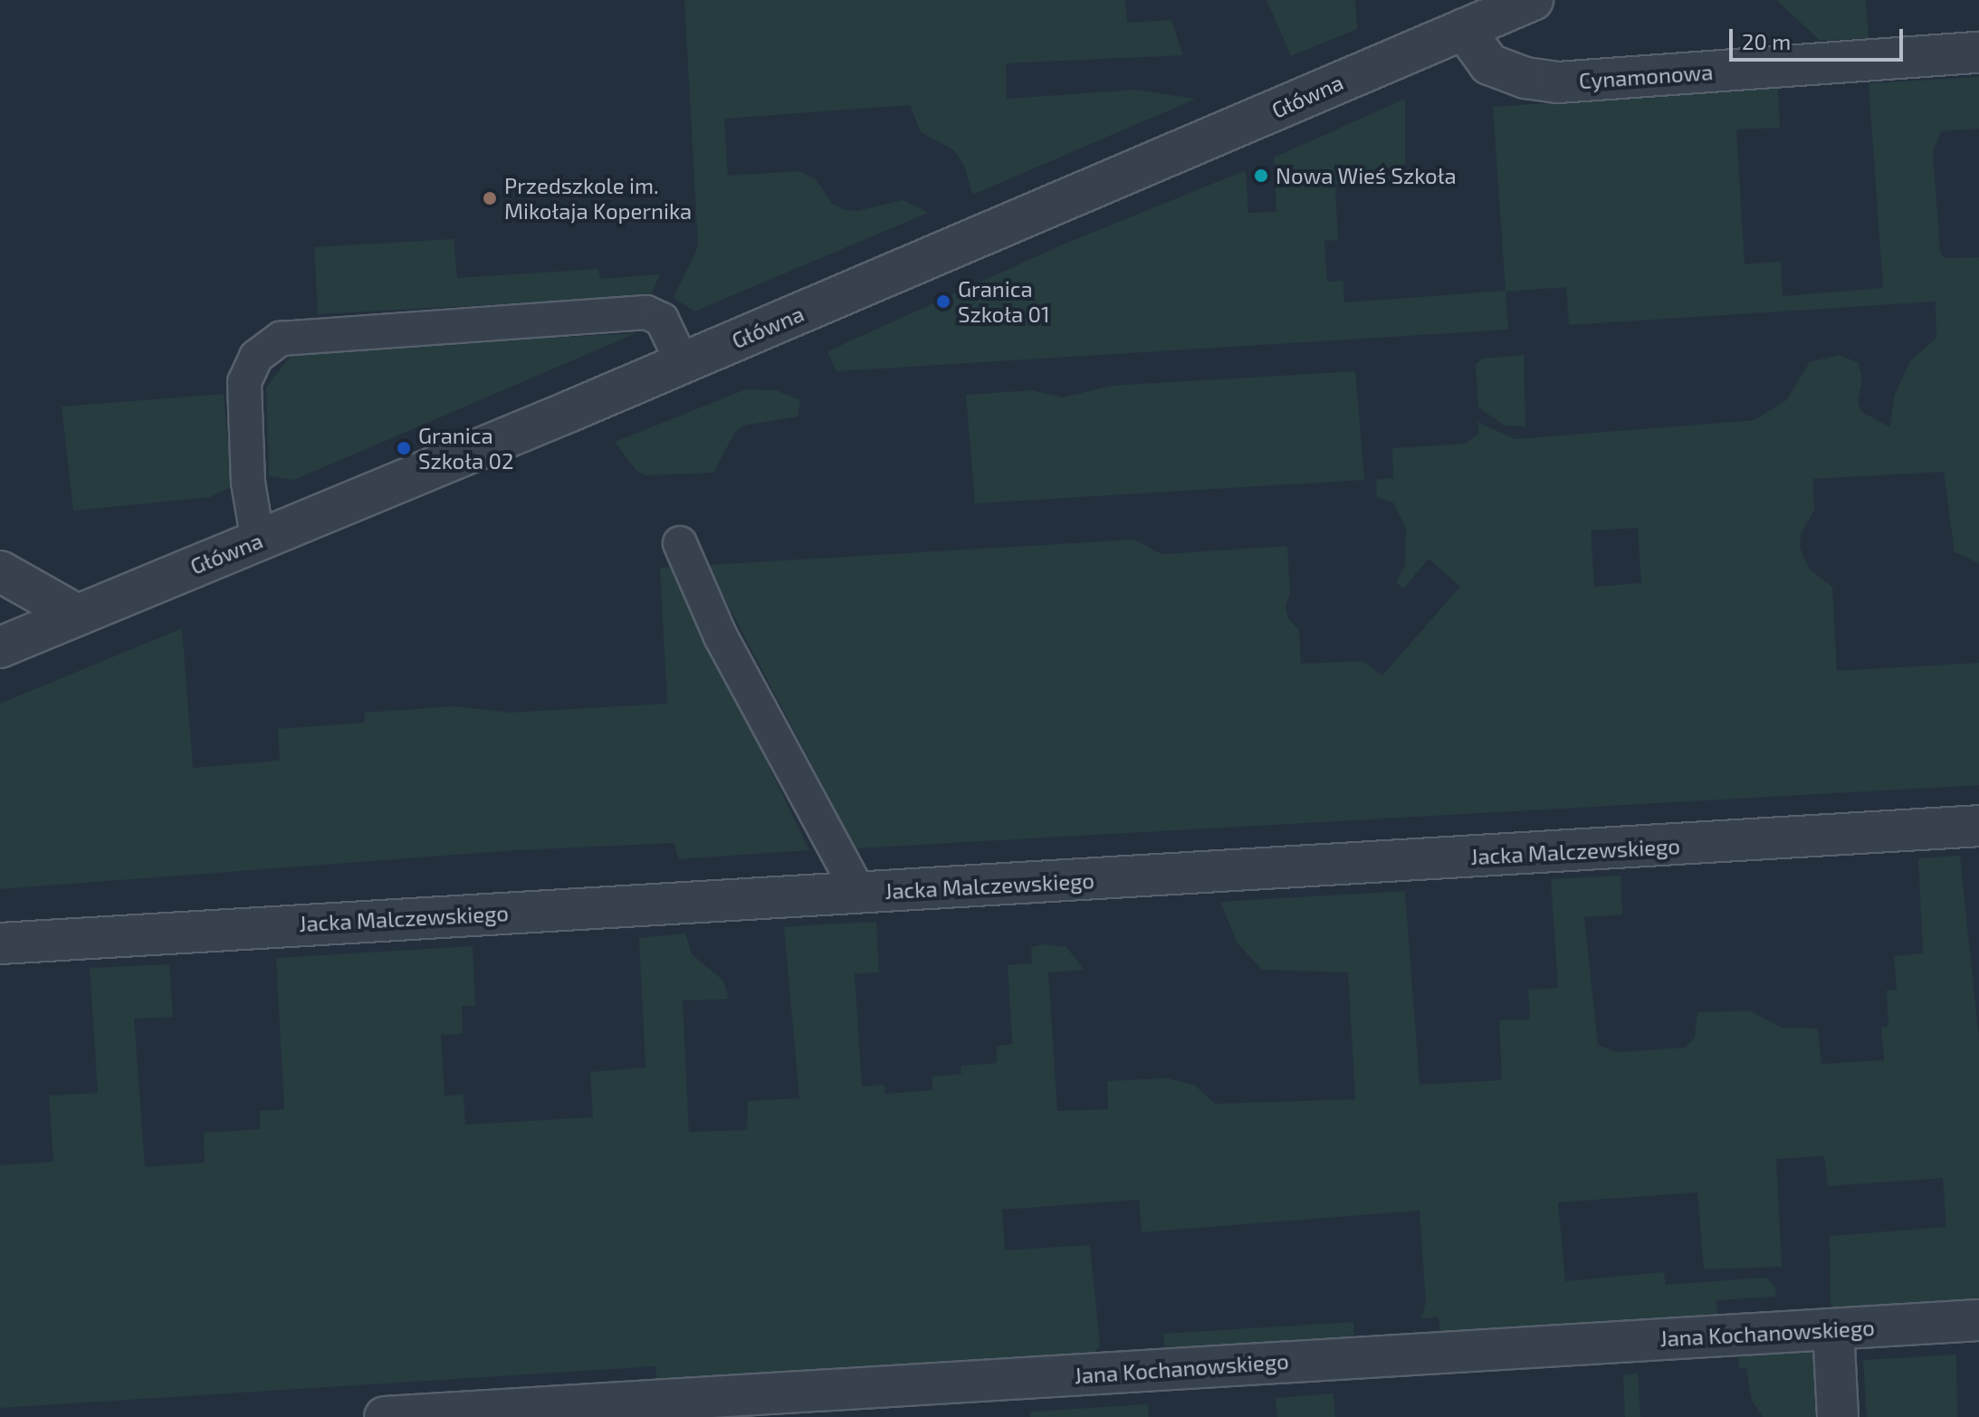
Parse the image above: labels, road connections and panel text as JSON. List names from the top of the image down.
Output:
{
  "streets": {
    "street": [
      "Cynamonowa",
      "Główna",
      "Jacka Malczewskiego",
      "Jana Kochanowskiego"
    ]
  },
  "crossings": [
    ["Cynamonowa", "Główna"]
  ],
  "places": [
    "Nowa Wieś Szkoła",
    "Przedszkole im. Mikołaja Kopernika",
    "Granica Szkoła 01",
    "Granica Szkoła 02"
  ],
  "scale_bar": "20 m"
}
